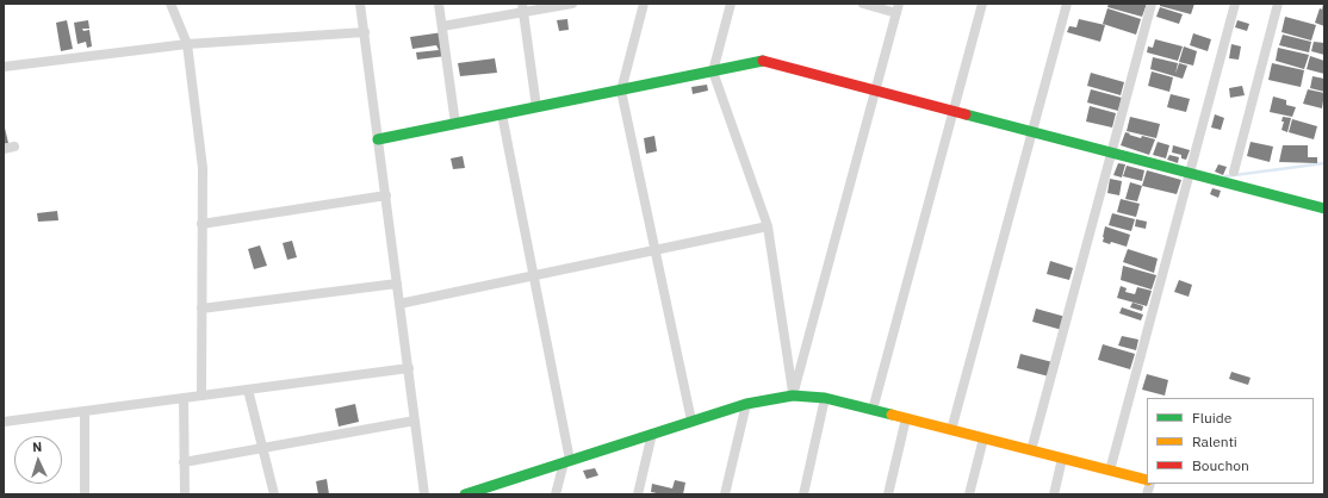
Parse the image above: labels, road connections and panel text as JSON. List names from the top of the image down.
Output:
{
  "legend": ["Fluide", "Ralenti", "Bouchon"],
  "north": "top"
}
